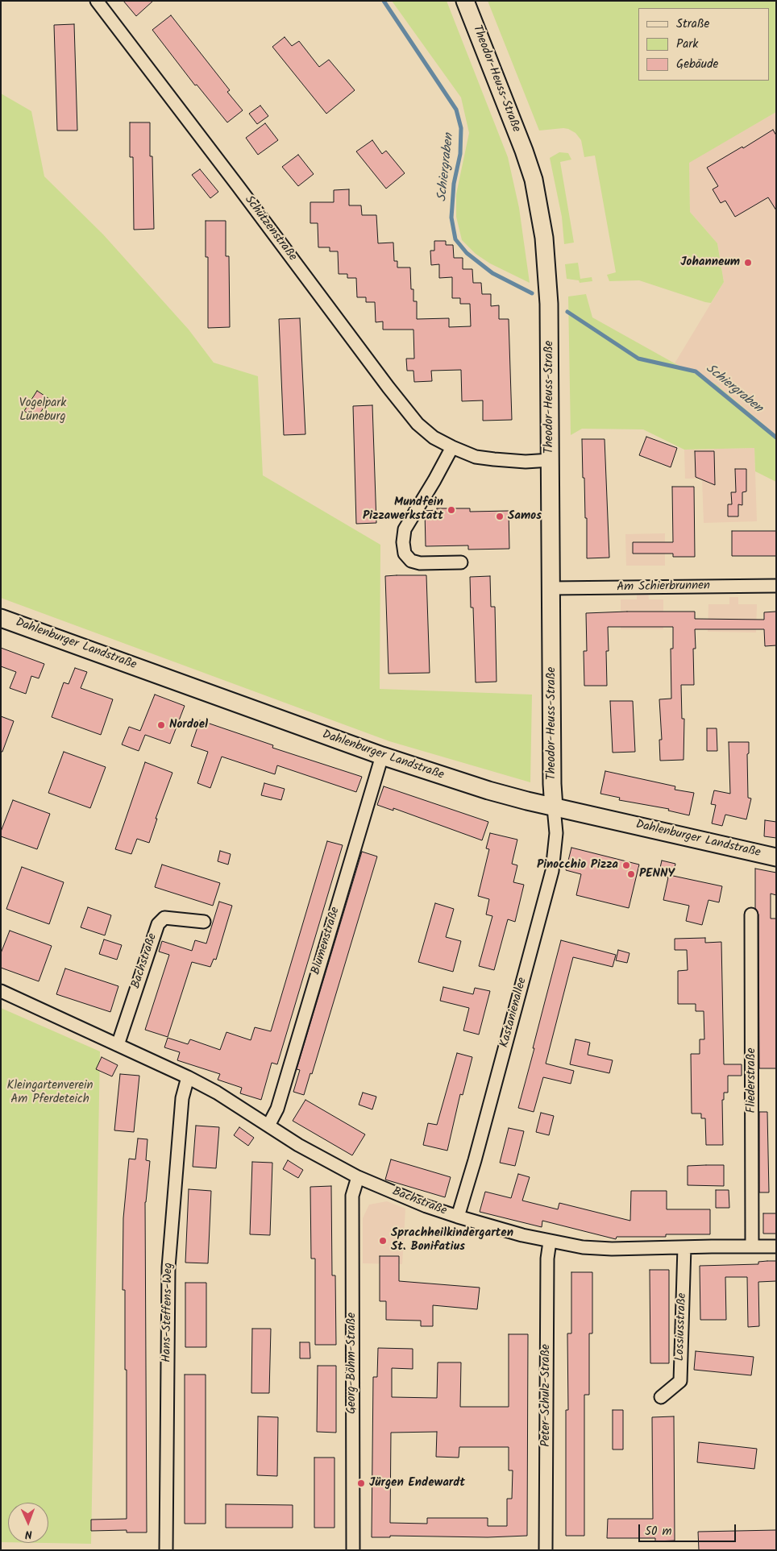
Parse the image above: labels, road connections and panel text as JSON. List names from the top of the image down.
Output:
{
  "streets": {
    "main road": ["Theodor-Heuss-Straße", "Dahlenburger Landstraße"],
    "street": [
      "Schützenstraße",
      "Am Schierbrunnen",
      "Blumenstraße",
      "Bachstraße",
      "Kastanienallee",
      "Fliederstraße",
      "Hans-Steffens-Weg",
      "Lossiusstraße",
      "Georg-Böhm-Straße",
      "Peter-Schulz-Straße"
    ]
  },
  "crossings": [
    ["Theodor-Heuss-Straße", "Schützenstraße"],
    ["Theodor-Heuss-Straße", "Am Schierbrunnen"],
    ["Theodor-Heuss-Straße", "Dahlenburger Landstraße"],
    ["Theodor-Heuss-Straße", "Kastanienallee"],
    ["Dahlenburger Landstraße", "Blumenstraße"],
    ["Dahlenburger Landstraße", "Kastanienallee"],
    ["Blumenstraße", "Bachstraße"],
    ["Bachstraße", "Kastanienallee"],
    ["Bachstraße", "Fliederstraße"],
    ["Bachstraße", "Hans-Steffens-Weg"],
    ["Bachstraße", "Lossiusstraße"],
    ["Bachstraße", "Georg-Böhm-Straße"],
    ["Bachstraße", "Peter-Schulz-Straße"]
  ],
  "water": ["Schiergraben"],
  "parks": ["Vogelpark Lüneburg", "Kleingartenverein Am Pferdeteich"],
  "places": [
    "Johanneum",
    "Mundfein Pizzawerkstatt",
    "Samos",
    "Nordoel",
    "Pinocchio Pizza",
    "PENNY",
    "Sprachheilkindergarten St. Bonifatius",
    "Jürgen Endewardt"
  ],
  "legend": ["Straße", "Park", "Gebäude"],
  "scale_bar": "50 m",
  "north": "bottom"
}
